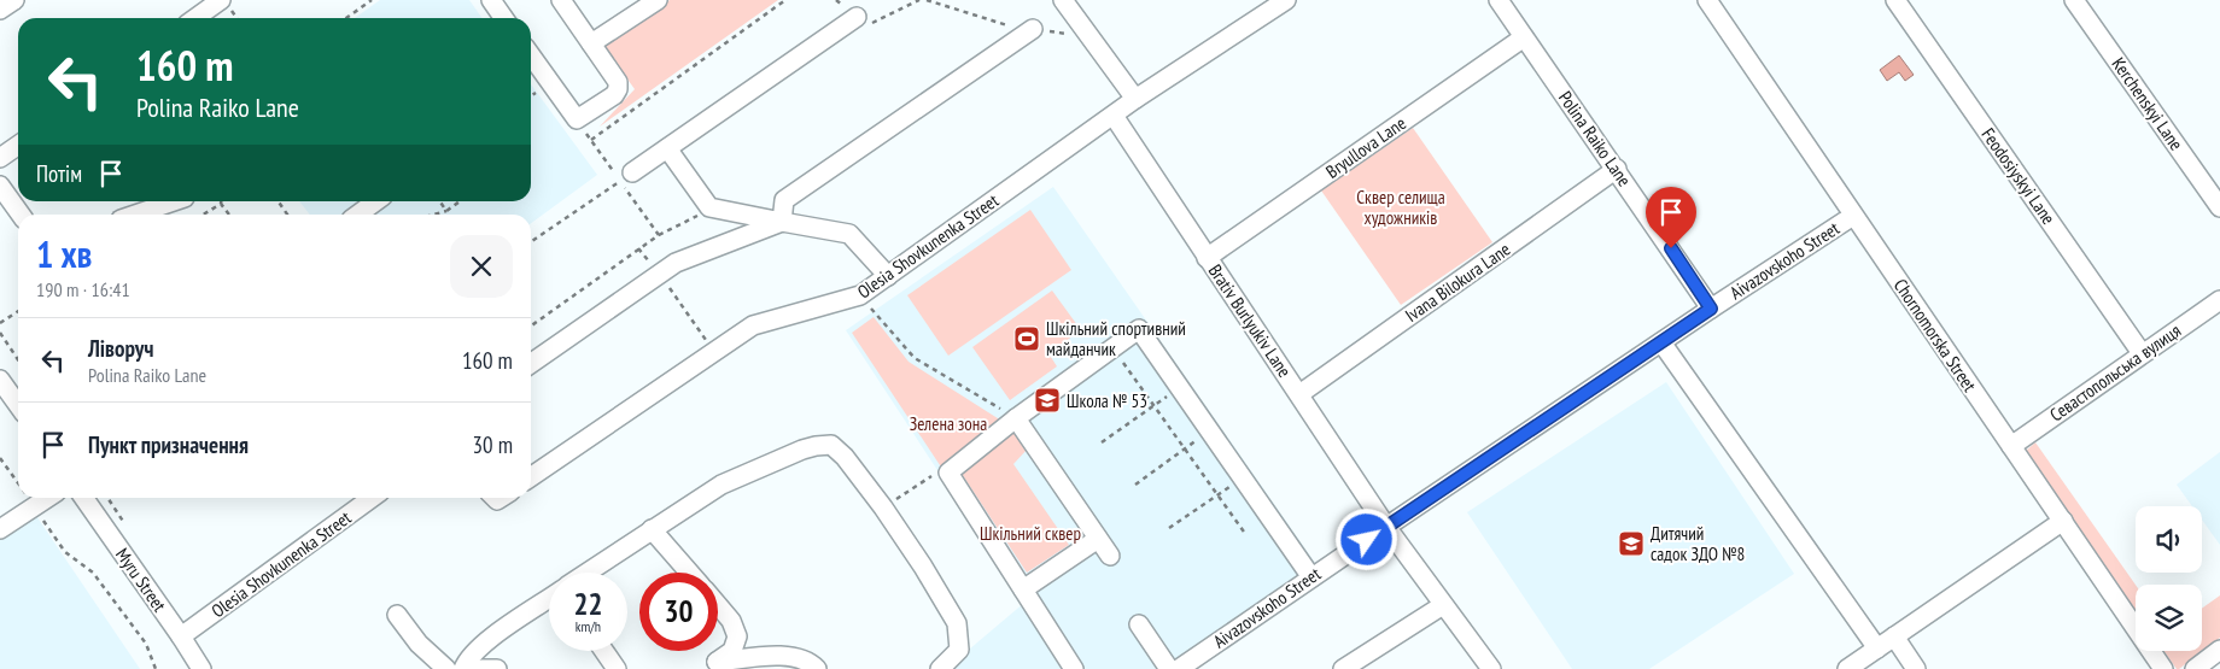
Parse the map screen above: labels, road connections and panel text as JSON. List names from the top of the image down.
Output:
{
  "streets": {
    "street": [
      "Kerchenskyi Lane",
      "Polina Raiko Lane",
      "Bryullova Lane",
      "Feodosiyskyi Lane",
      "Olesia Shovkunenka Street",
      "Aivazovskoho Street",
      "Ivana Bilokura Lane",
      "Brativ Burlyukiv Lane",
      "Chornomorska Street",
      "Севастопольська вулиця",
      "Myru Street"
    ]
  },
  "crossings": [
    ["Polina Raiko Lane", "Bryullova Lane"],
    ["Polina Raiko Lane", "Aivazovskoho Street"],
    ["Polina Raiko Lane", "Ivana Bilokura Lane"],
    ["Bryullova Lane", "Brativ Burlyukiv Lane"],
    ["Feodosiyskyi Lane", "Севастопольська вулиця"],
    ["Olesia Shovkunenka Street", "Brativ Burlyukiv Lane"],
    ["Olesia Shovkunenka Street", "Myru Street"],
    ["Aivazovskoho Street", "Brativ Burlyukiv Lane"],
    ["Aivazovskoho Street", "Chornomorska Street"],
    ["Ivana Bilokura Lane", "Brativ Burlyukiv Lane"],
    ["Chornomorska Street", "Севастопольська вулиця"]
  ],
  "parks": ["Сквер селища художників", "Зелена зона", "Шкільний сквер"],
  "places": {
    "sports": ["Шкільний спортивний майданчик"],
    "school or university": ["Школа № 53", "Дитячий садок ЗДО №8"]
  },
  "page": {
    "turn": ["160 m", "Polina Raiko Lane"],
    "then": "Потім",
    "heading": ["1 хв", "190 m · 16:41"],
    "list": [
      {
        "name": "Ліворуч",
        "note": "Polina Raiko Lane",
        "value": "160 m"
      },
      {
        "name": "Пункт призначення",
        "value": "30 m"
      }
    ],
    "speed": "22 km/h",
    "limit": "30"
  }
}
